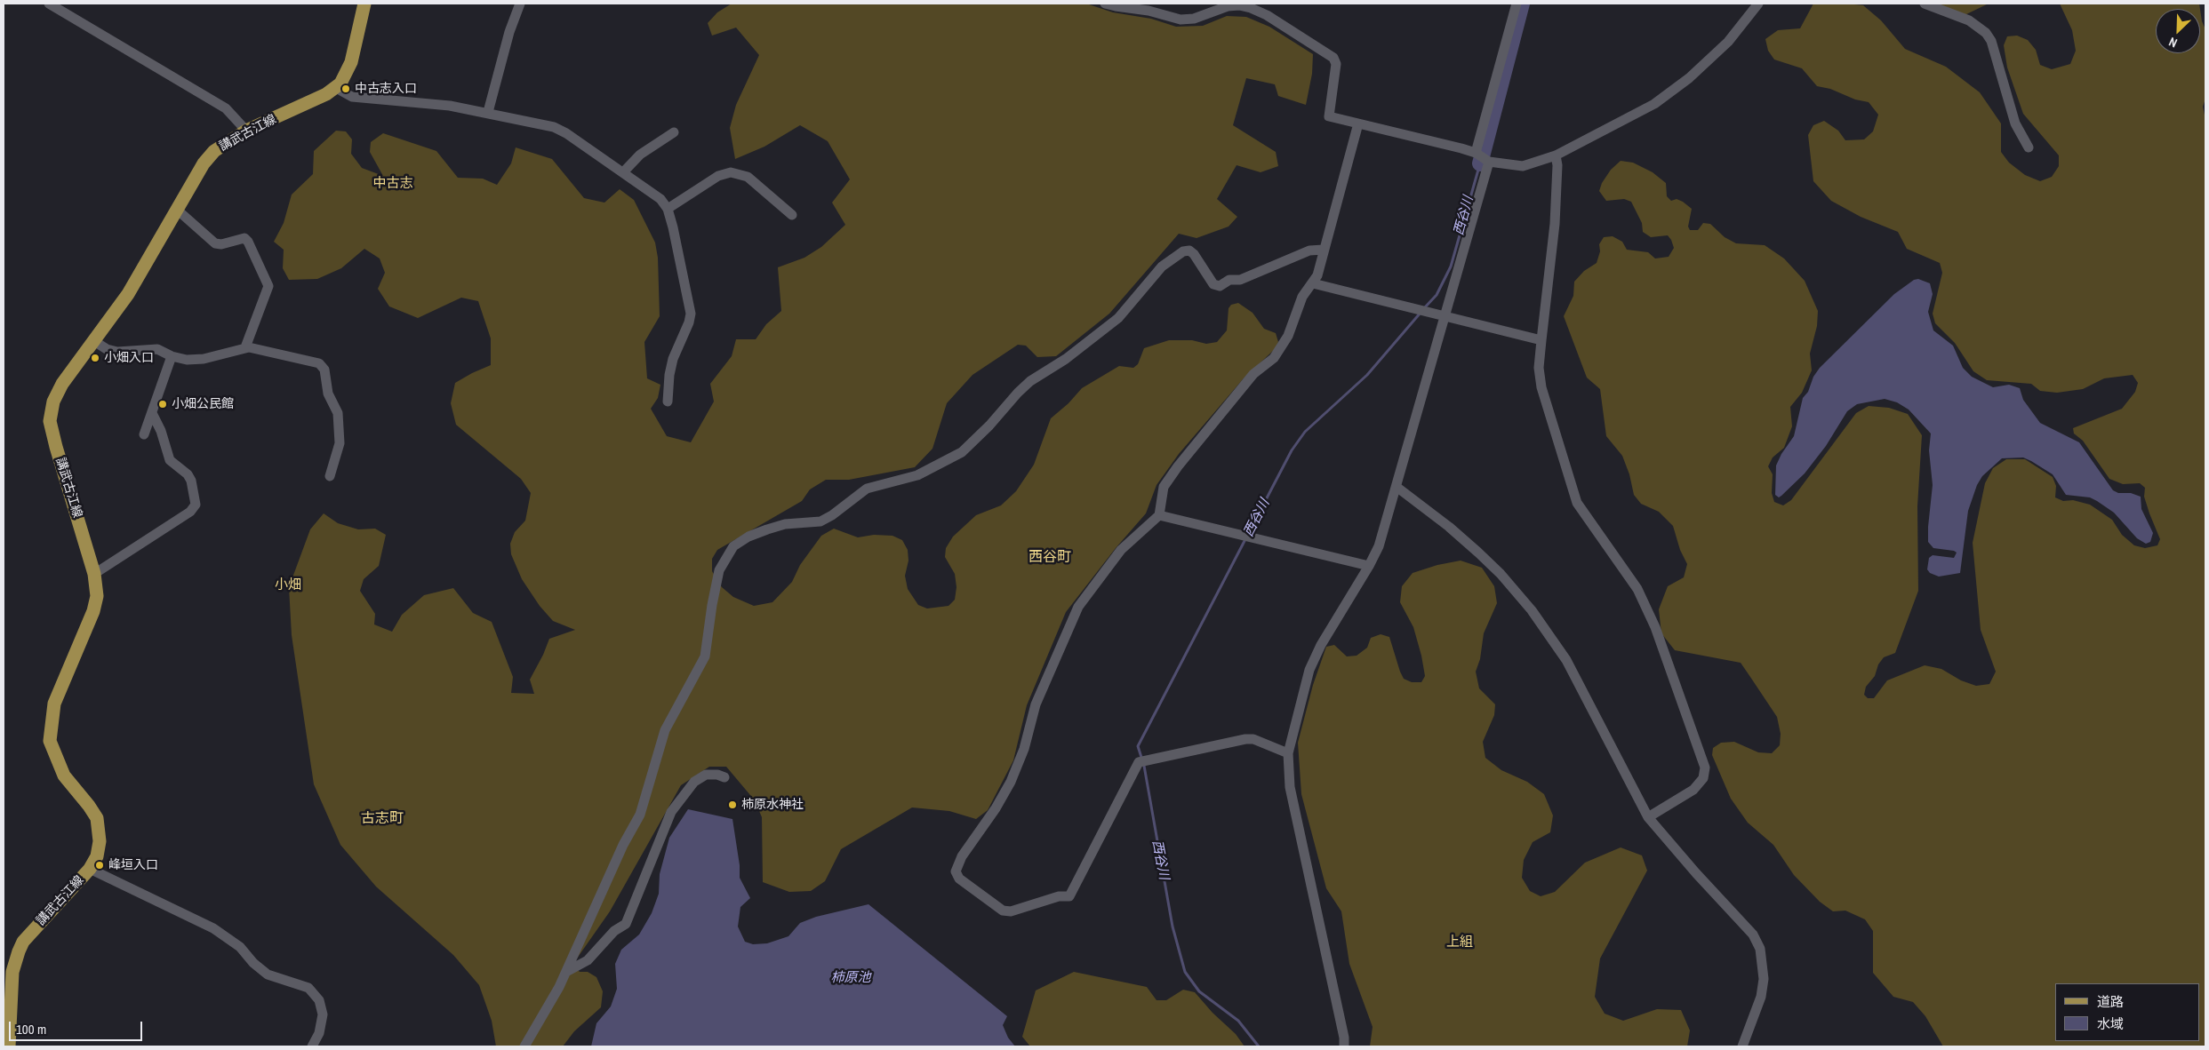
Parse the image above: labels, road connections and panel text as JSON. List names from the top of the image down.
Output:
{
  "streets": {
    "main road": ["講武古江線"]
  },
  "districts": [
    "中古志",
    "西谷町",
    "小畑",
    "古志町",
    "上組"
  ],
  "water": ["西谷川", "柿原池"],
  "places": [
    "中古志入口",
    "小畑入口",
    "小畑公民館",
    "柿原水神社",
    "峰垣入口"
  ],
  "legend": ["道路", "水域"],
  "scale_bar": "100 m",
  "north": "bottom left"
}
